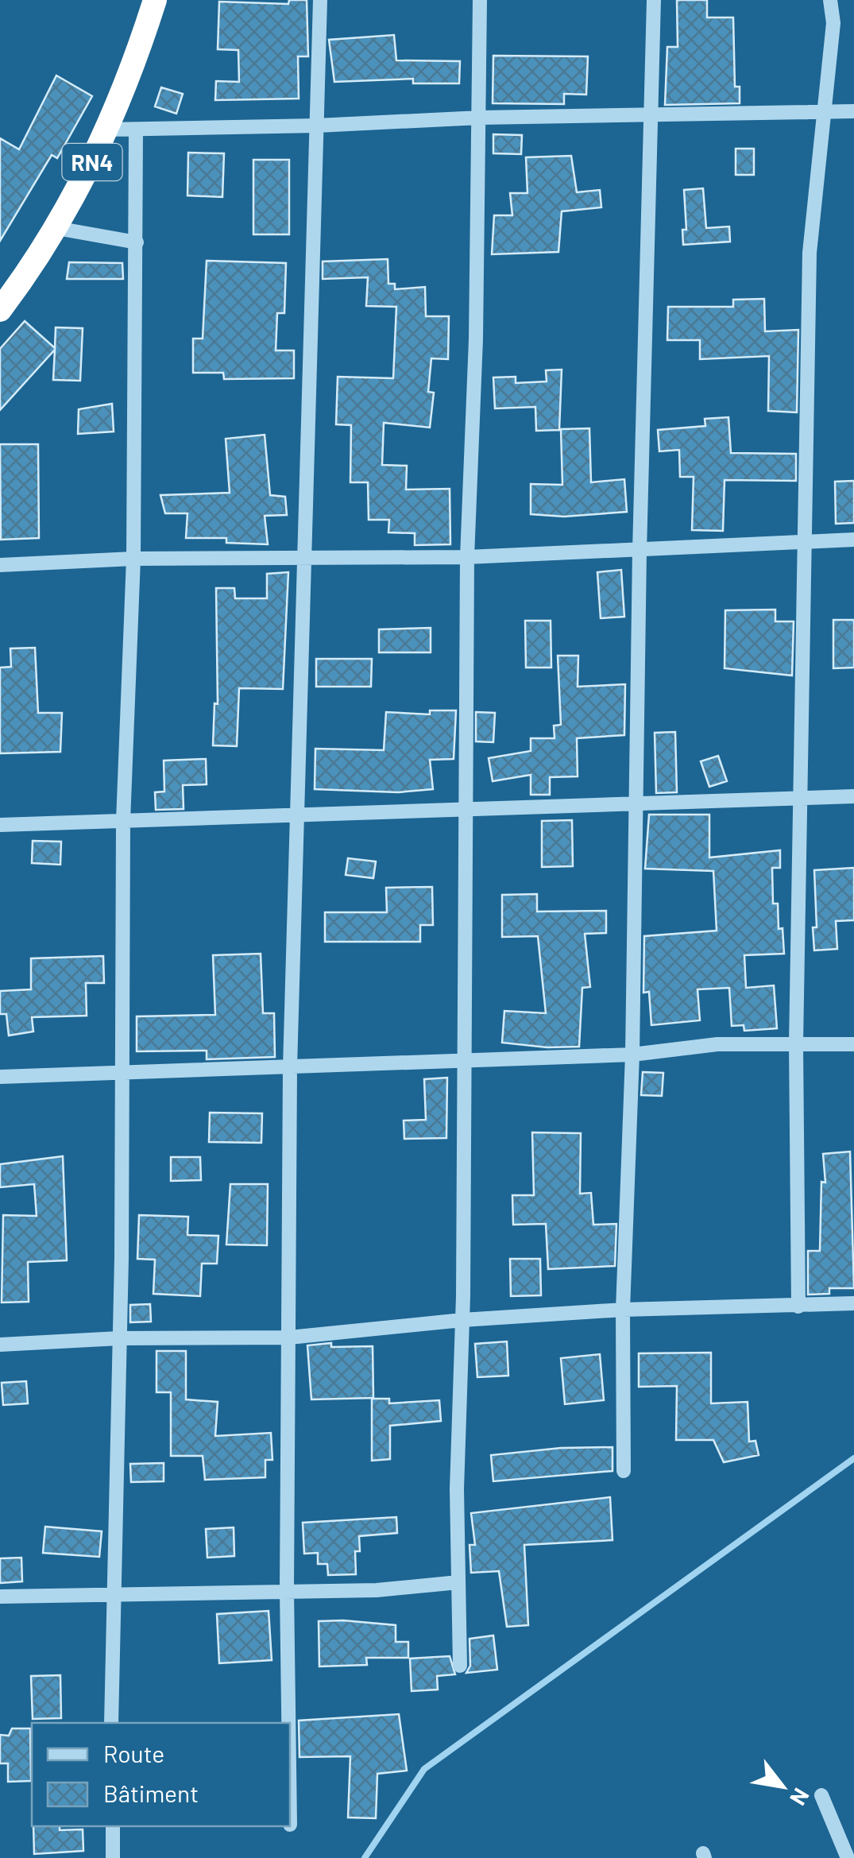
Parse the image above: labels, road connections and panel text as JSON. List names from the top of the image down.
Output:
{
  "streets": {
    "highway": ["RN4"]
  },
  "legend": ["Route", "Bâtiment"],
  "north": "bottom right"
}
